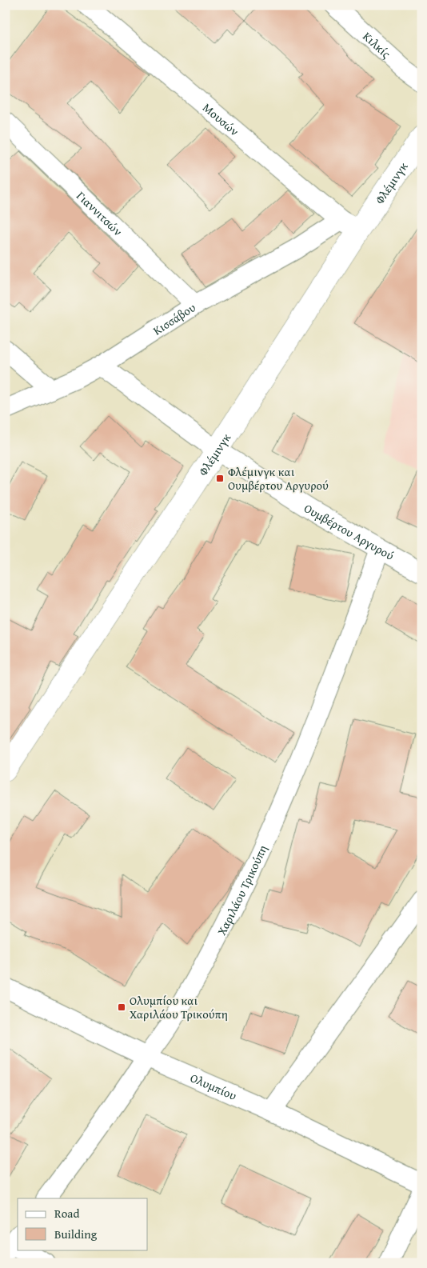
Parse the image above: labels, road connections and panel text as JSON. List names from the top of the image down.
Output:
{
  "streets": {
    "main road": ["Φλέμινγκ"],
    "street": [
      "Κιλκίς",
      "Μουσών",
      "Γιαννιτσών",
      "Κισσάβου",
      "Ουμβέρτου Αργυρού",
      "Χαριλάου Τρικούπη",
      "Ολυμπίου"
    ]
  },
  "crossings": [
    ["Μουσών", "Φλέμινγκ"],
    ["Μουσών", "Κισσάβου"],
    ["Φλέμινγκ", "Κισσάβου"],
    ["Φλέμινγκ", "Ουμβέρτου Αργυρού"],
    ["Γιαννιτσών", "Κισσάβου"],
    ["Κισσάβου", "Ουμβέρτου Αργυρού"],
    ["Ουμβέρτου Αργυρού", "Χαριλάου Τρικούπη"],
    ["Χαριλάου Τρικούπη", "Ολυμπίου"]
  ],
  "places": {
    "transit": ["Φλέμινγκ και Ουμβέρτου Αργυρού", "Ολυμπίου και Χαριλάου Τρικούπη"]
  },
  "legend": ["Road", "Building"]
}
